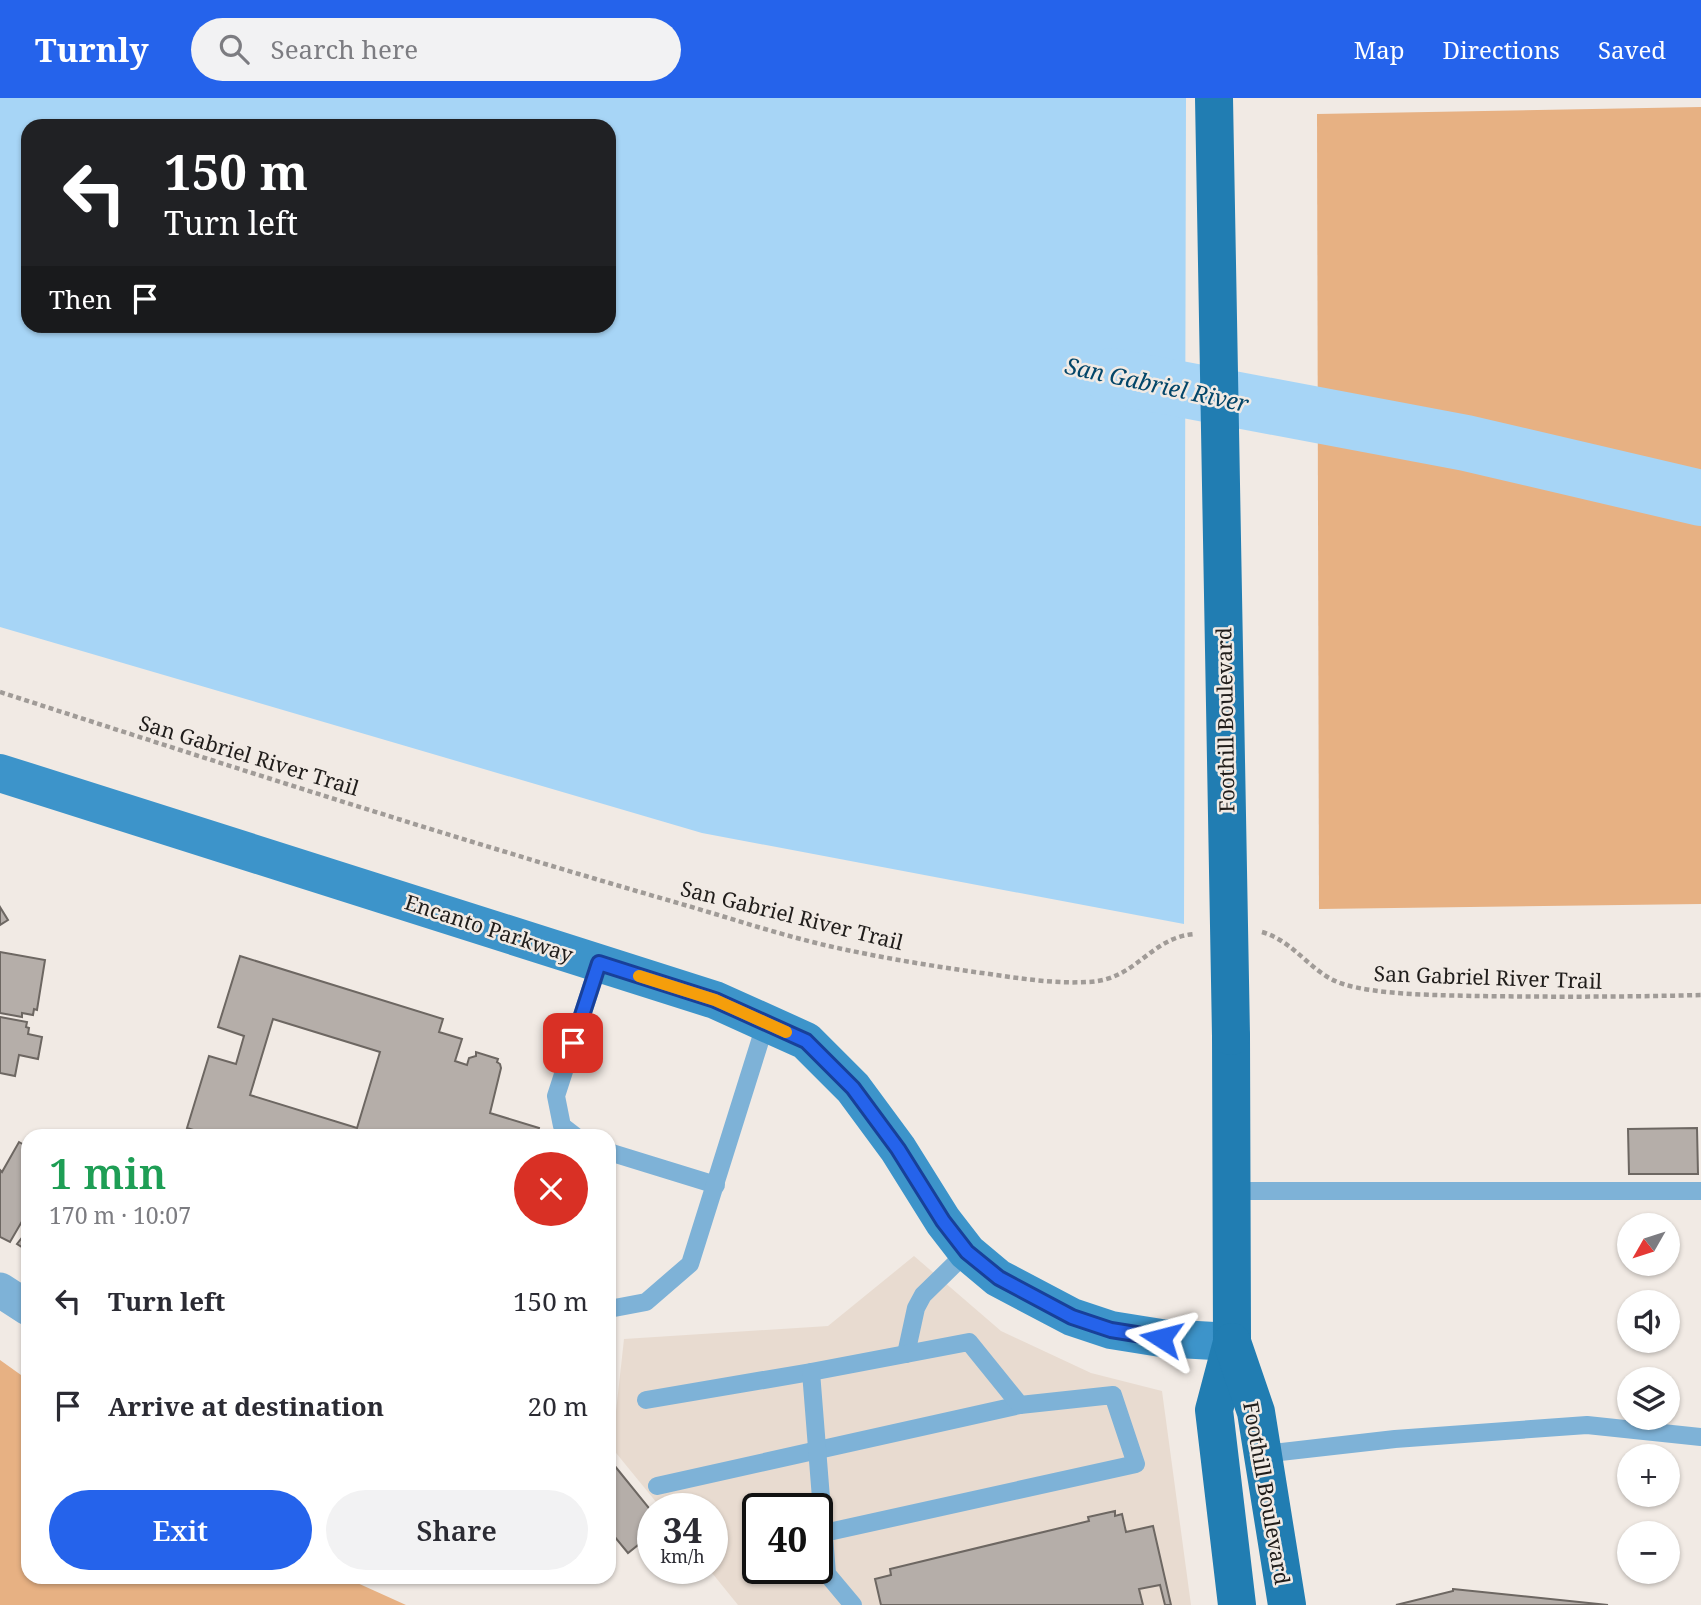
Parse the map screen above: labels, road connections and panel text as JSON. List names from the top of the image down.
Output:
{
  "streets": {
    "main road": ["Foothill Boulevard"],
    "street": ["Encanto Parkway"],
    "path": ["San Gabriel River Trail"]
  },
  "crossings": [
    ["Foothill Boulevard", "Encanto Parkway"]
  ],
  "water": ["San Gabriel River"],
  "north": "bottom left",
  "page": {
    "header": "Turnly",
    "search": "Search here",
    "nav": ["Map", "Directions", "Saved"],
    "turn": ["150 m", "Turn left"],
    "then": "Then",
    "heading": ["1 min", "170 m · 10:07"],
    "map_buttons": ["+", "−"],
    "list": [
      {
        "name": "Turn left",
        "value": "150 m"
      },
      {
        "name": "Arrive at destination",
        "value": "20 m"
      }
    ],
    "buttons": ["Exit", "Share"],
    "speed": "34 km/h",
    "limit": "40"
  }
}
